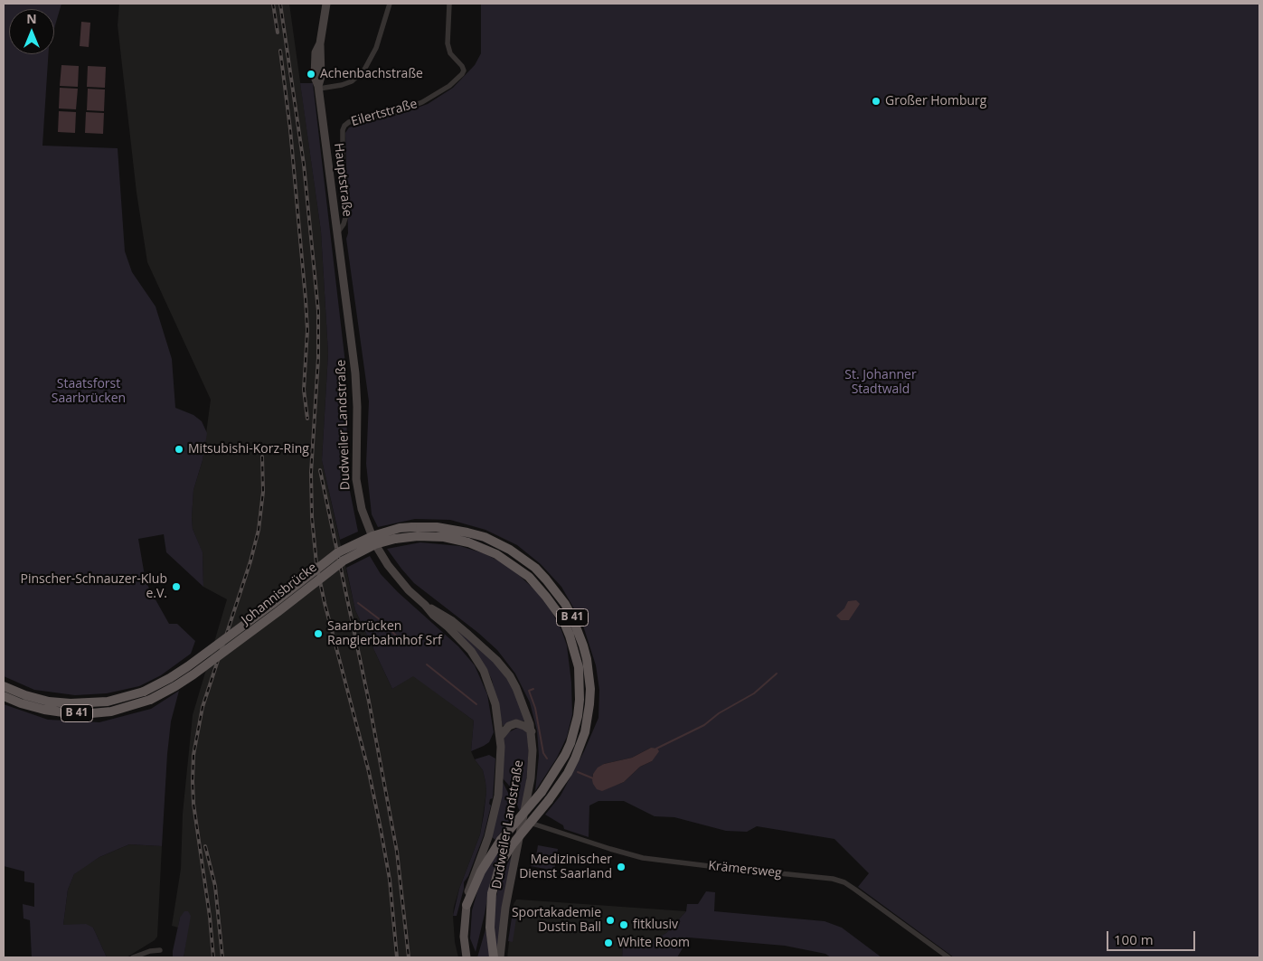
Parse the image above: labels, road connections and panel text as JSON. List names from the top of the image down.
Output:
{
  "streets": {
    "highway": ["Johannisbrücke", "B 41"],
    "main road": ["Hauptstraße", "Dudweiler Landstraße"],
    "street": ["Eilertstraße", "Krämersweg"]
  },
  "crossings": [
    ["Eilertstraße", "Hauptstraße"],
    ["Hauptstraße", "Dudweiler Landstraße"],
    ["Dudweiler Landstraße", "Johannisbrücke"],
    ["Dudweiler Landstraße", "Krämersweg"]
  ],
  "parks": ["St. Johanner Stadtwald", "Staatsforst Saarbrücken"],
  "places": [
    "Achenbachstraße",
    "Großer Homburg",
    "Mitsubishi-Korz-Ring",
    "Pinscher-Schnauzer-Klub e.V.",
    "Saarbrücken Rangierbahnhof Srf",
    "Medizinischer Dienst Saarland",
    "Sportakademie Dustin Ball",
    "fitklusiv",
    "White Room"
  ],
  "scale_bar": "100 m",
  "north": "top"
}
